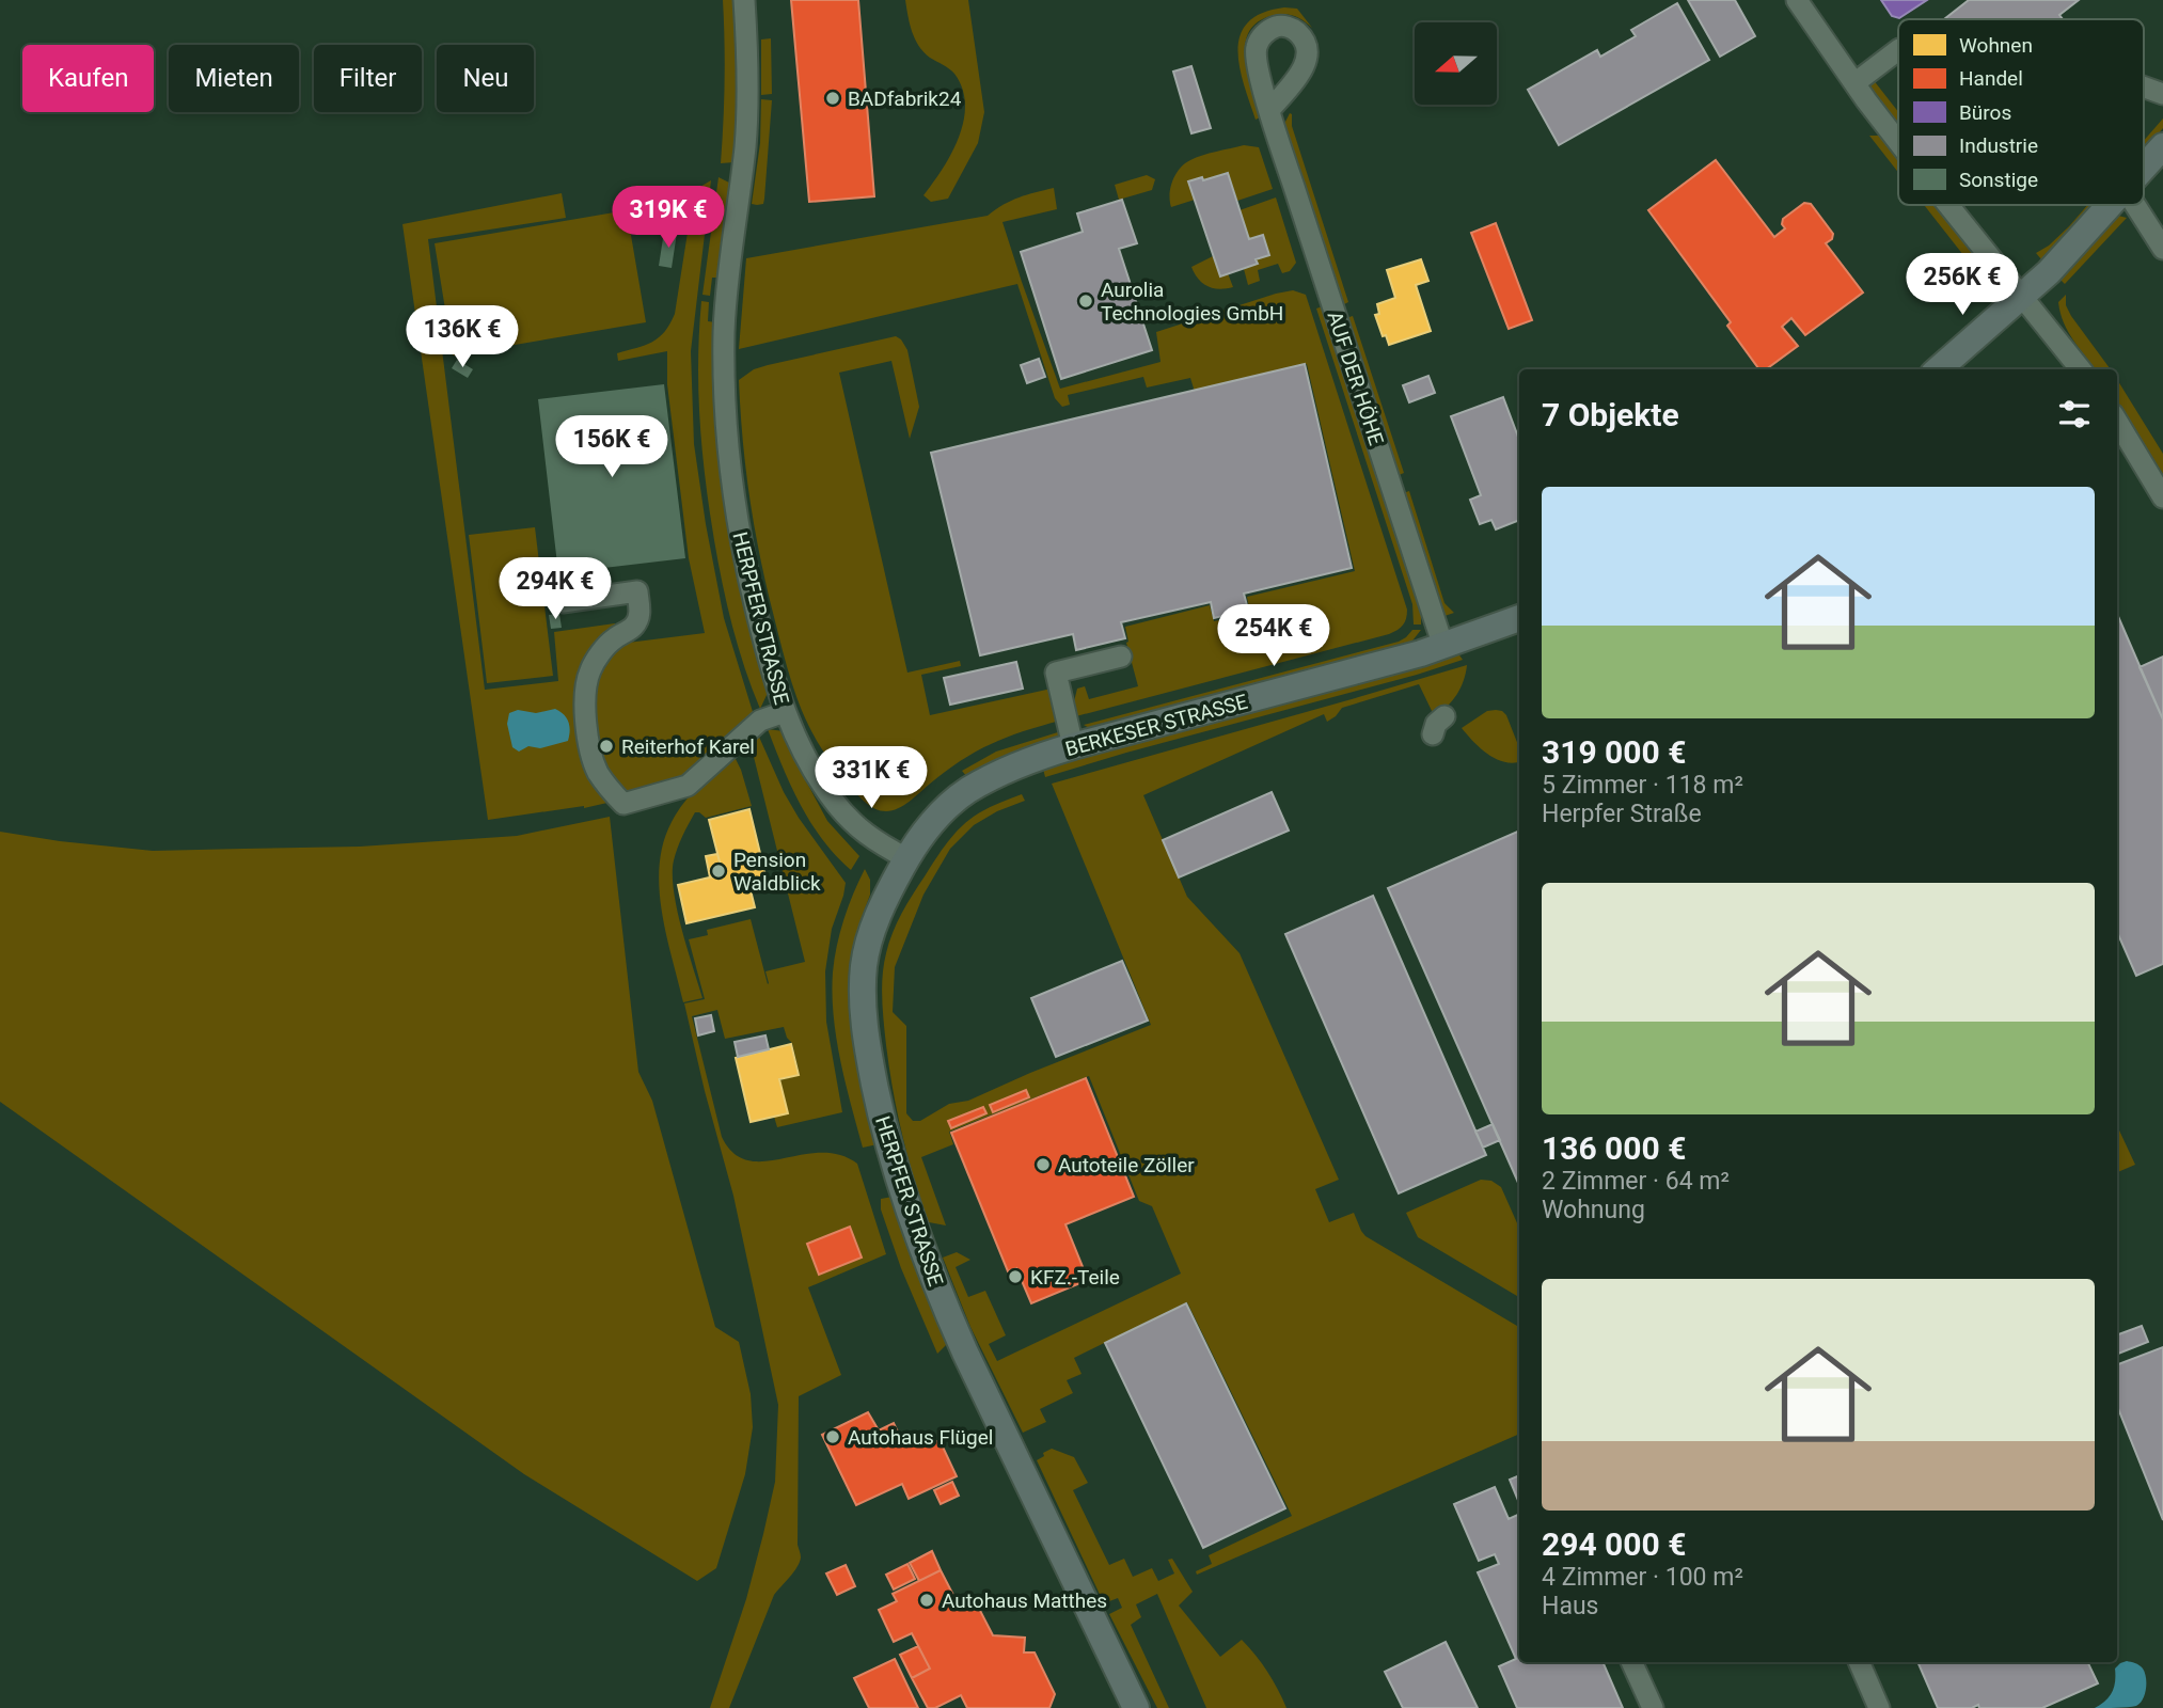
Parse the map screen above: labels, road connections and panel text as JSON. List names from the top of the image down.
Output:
{
  "streets": {
    "main road": ["HERPFER STRASSE", "BERKESER STRASSE"],
    "street": ["AUF DER HÖHE"]
  },
  "crossings": [
    ["AUF DER HÖHE", "BERKESER STRASSE"],
    ["HERPFER STRASSE", "BERKESER STRASSE"]
  ],
  "places": [
    "BADfabrik24",
    "Aurolia Technologies GmbH",
    "Reiterhof Karel",
    "Pension Waldblick",
    "Autoteile Zöller",
    "KFZ.-Teile",
    "Autohaus Flügel",
    "Autohaus Matthes"
  ],
  "legend": [
    "Wohnen",
    "Handel",
    "Büros",
    "Industrie",
    "Sonstige"
  ],
  "north": "left",
  "page": {
    "chip": [
      "Kaufen",
      "Mieten",
      "Filter",
      "Neu"
    ],
    "price": [
      "319K €",
      "256K €",
      "136K €",
      "156K €",
      "294K €",
      "254K €",
      "331K €"
    ],
    "heading": "7 Objekte",
    "list": [
      {
        "name": "319 000 €",
        "note": "5 Zimmer · 118 m² · Herpfer Straße"
      },
      {
        "name": "136 000 €",
        "note": "2 Zimmer · 64 m² · Wohnung"
      },
      {
        "name": "294 000 €",
        "note": "4 Zimmer · 100 m² · Haus"
      }
    ]
  }
}
